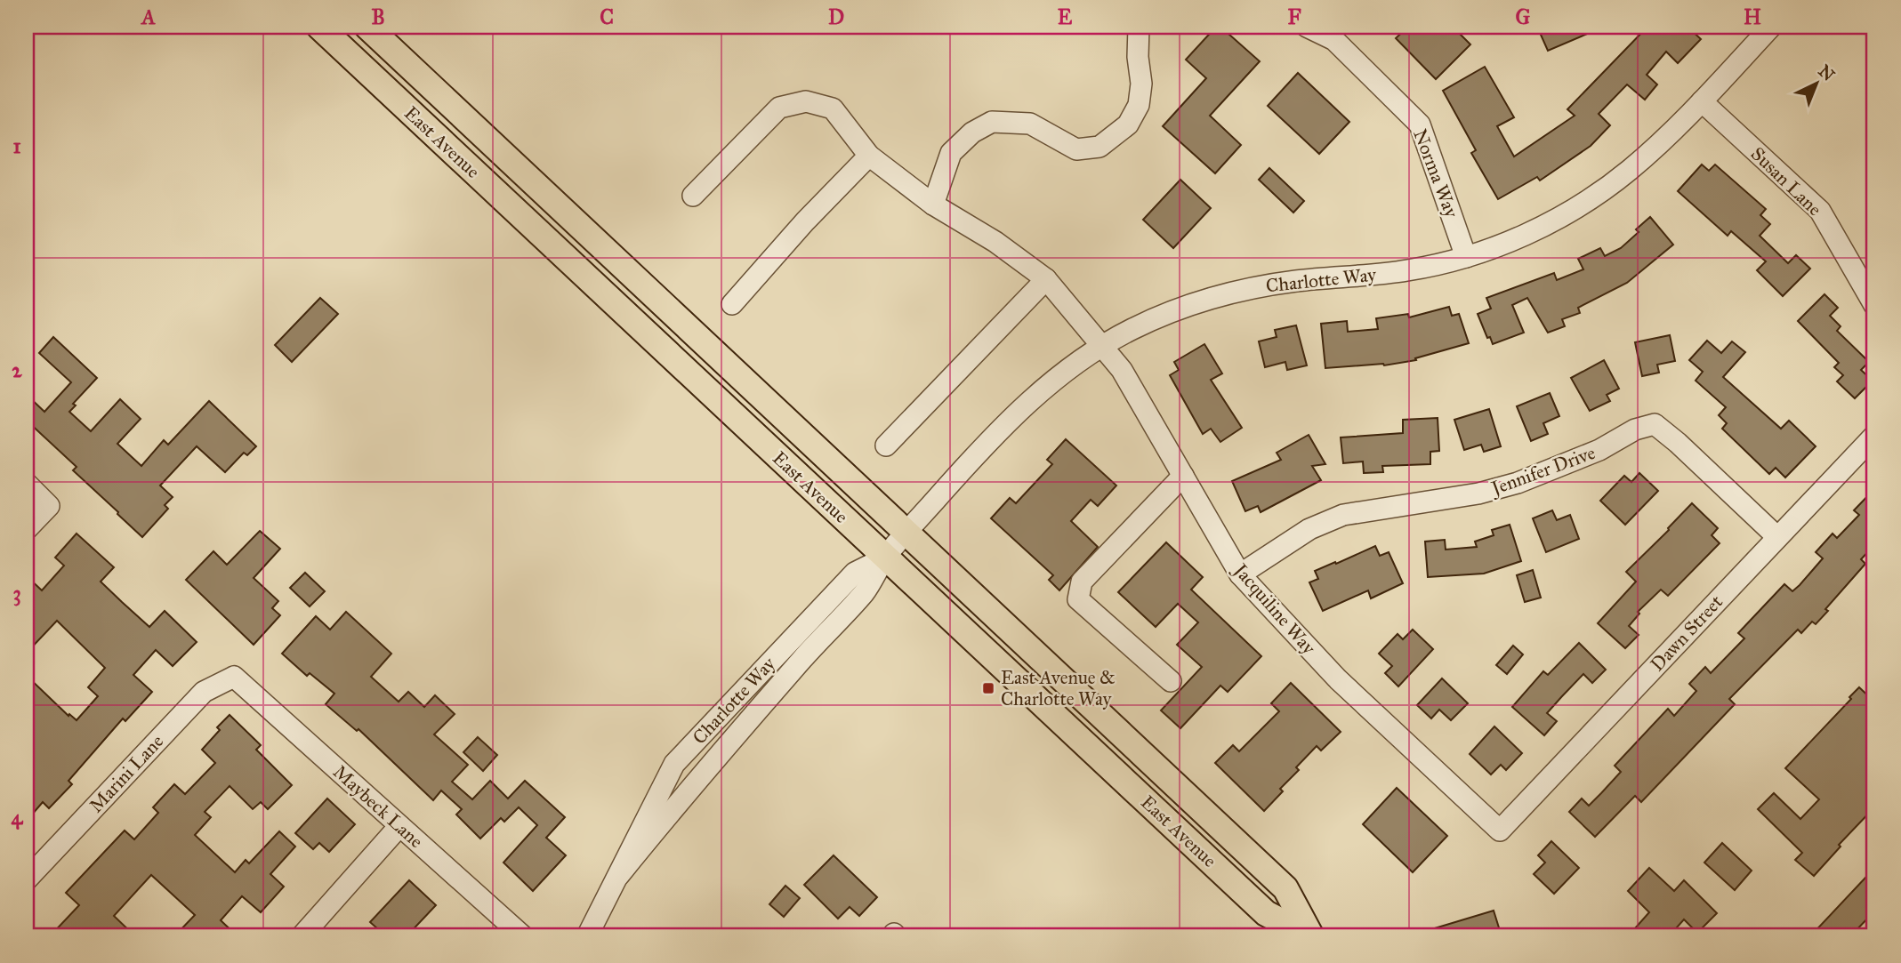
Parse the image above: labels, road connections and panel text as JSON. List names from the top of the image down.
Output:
{
  "streets": {
    "main road": ["East Avenue"],
    "street": [
      "Norma Way",
      "Susan Lane",
      "Charlotte Way",
      "Jennifer Drive",
      "Jacquiline Way",
      "Dawn Street",
      "Marini Lane",
      "Maybeck Lane"
    ]
  },
  "crossings": [
    ["East Avenue", "Charlotte Way"],
    ["Norma Way", "Charlotte Way"],
    ["Susan Lane", "Charlotte Way"],
    ["Charlotte Way", "Jacquiline Way"],
    ["Jennifer Drive", "Jacquiline Way"],
    ["Jennifer Drive", "Dawn Street"],
    ["Jacquiline Way", "Dawn Street"],
    ["Marini Lane", "Maybeck Lane"]
  ],
  "places": {
    "transit": ["East Avenue & Charlotte Way"]
  },
  "north": "top right",
  "grid": {
    "columns": [
      "A",
      "B",
      "C",
      "D",
      "E",
      "F",
      "G",
      "H"
    ],
    "rows": [
      "1",
      "2",
      "3",
      "4"
    ]
  }
}
